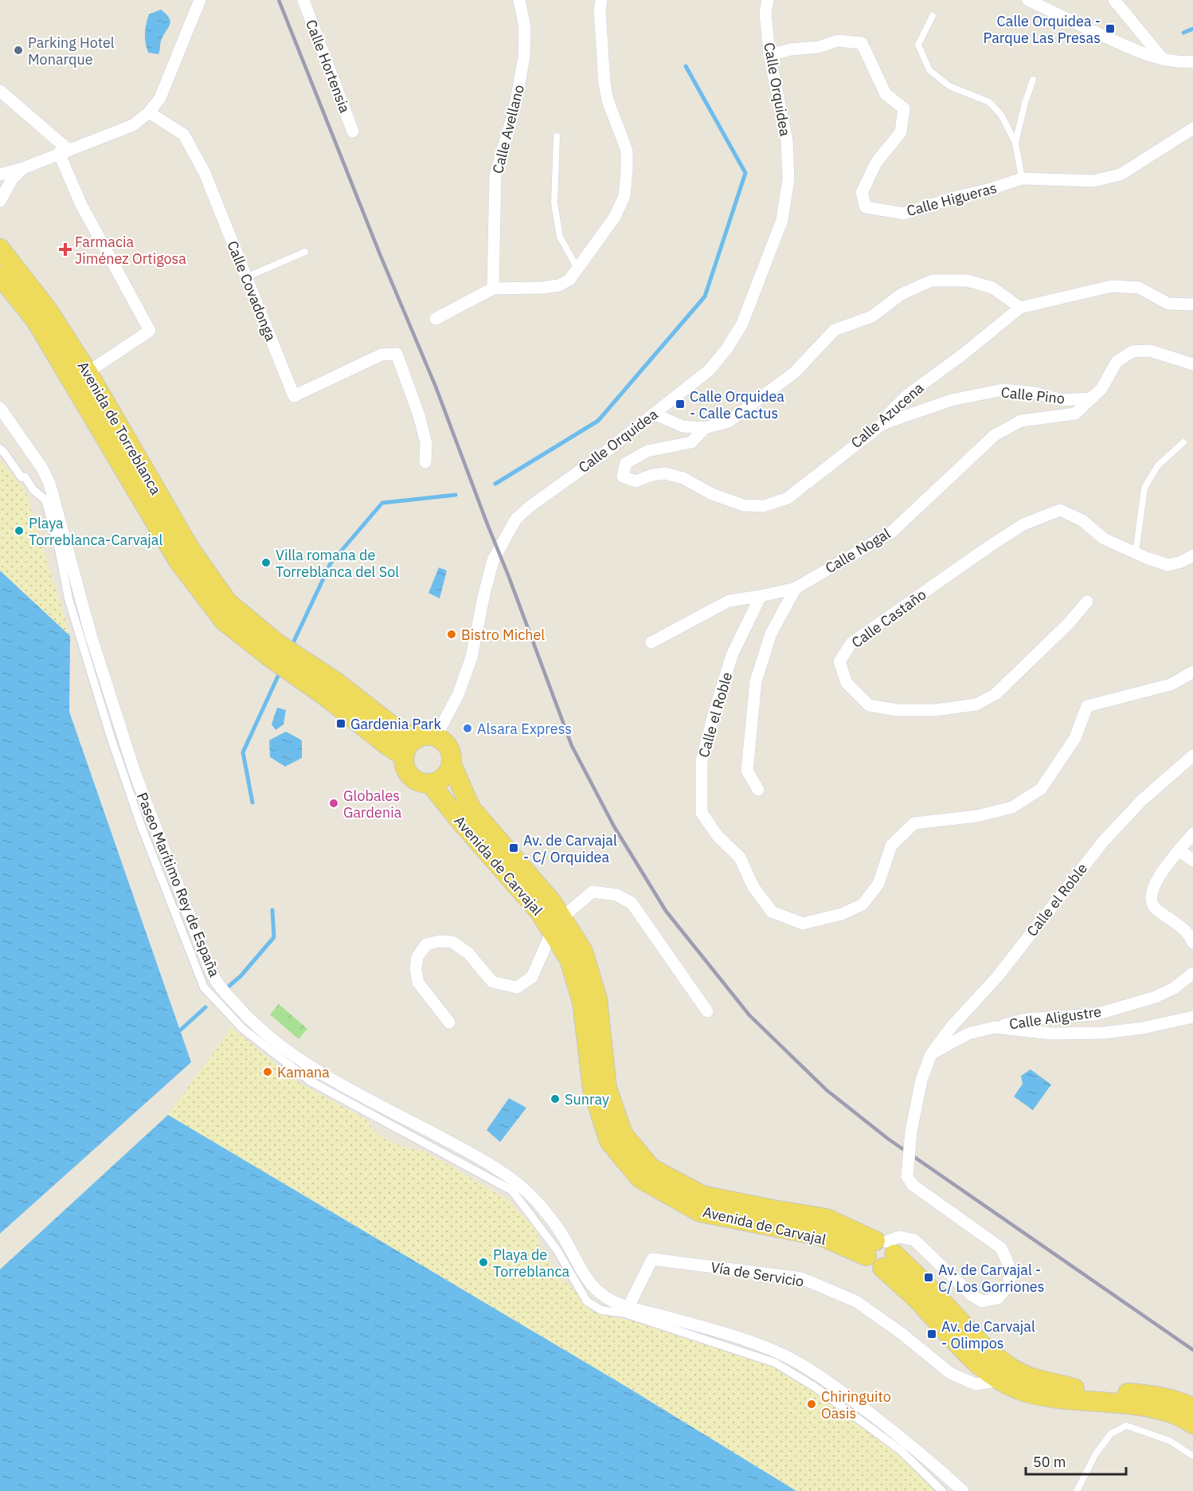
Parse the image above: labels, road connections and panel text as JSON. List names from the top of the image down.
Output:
{
  "streets": {
    "main road": ["Avenida de Torreblanca", "Avenida de Carvajal"],
    "street": [
      "Calle Hortensia",
      "Calle Orquidea",
      "Calle Avellano",
      "Calle Higueras",
      "Calle Covadonga",
      "Calle Pino",
      "Calle Azucena",
      "Calle Nogal",
      "Calle Castaño",
      "Calle el Roble",
      "Paseo Marítimo Rey de España",
      "Calle Aligustre",
      "Vía de Servicio"
    ]
  },
  "crossings": [
    ["Calle Orquidea", "Calle Higueras"],
    ["Calle Orquidea", "Avenida de Torreblanca"],
    ["Calle Orquidea", "Avenida de Carvajal"],
    ["Calle Pino", "Calle Azucena"],
    ["Calle Pino", "Calle Nogal"],
    ["Avenida de Torreblanca", "Avenida de Carvajal"],
    ["Calle Nogal", "Calle el Roble"],
    ["Calle el Roble", "Avenida de Carvajal"],
    ["Calle el Roble", "Calle Aligustre"],
    ["Avenida de Carvajal", "Vía de Servicio"],
    ["Paseo Marítimo Rey de España", "Vía de Servicio"]
  ],
  "places": {
    "transit": [
      "Calle Orquidea - Parque Las Presas",
      "Calle Orquidea - Calle Cactus",
      "Gardenia Park",
      "Av. de Carvajal - C/ Orquidea",
      "Av. de Carvajal - C/ Los Gorriones",
      "Av. de Carvajal - Olimpos"
    ],
    "other": [
      "Parking Hotel Monarque",
      "Playa Torreblanca-Carvajal",
      "Villa romana de Torreblanca del Sol",
      "Bistro Michel",
      "Alsara Express",
      "Globales Gardenia",
      "Kamana",
      "Sunray",
      "Playa de Torreblanca",
      "Chiringuito Oasis"
    ],
    "health": ["Farmacia Jiménez Ortigosa"]
  },
  "scale_bar": "50 m"
}
